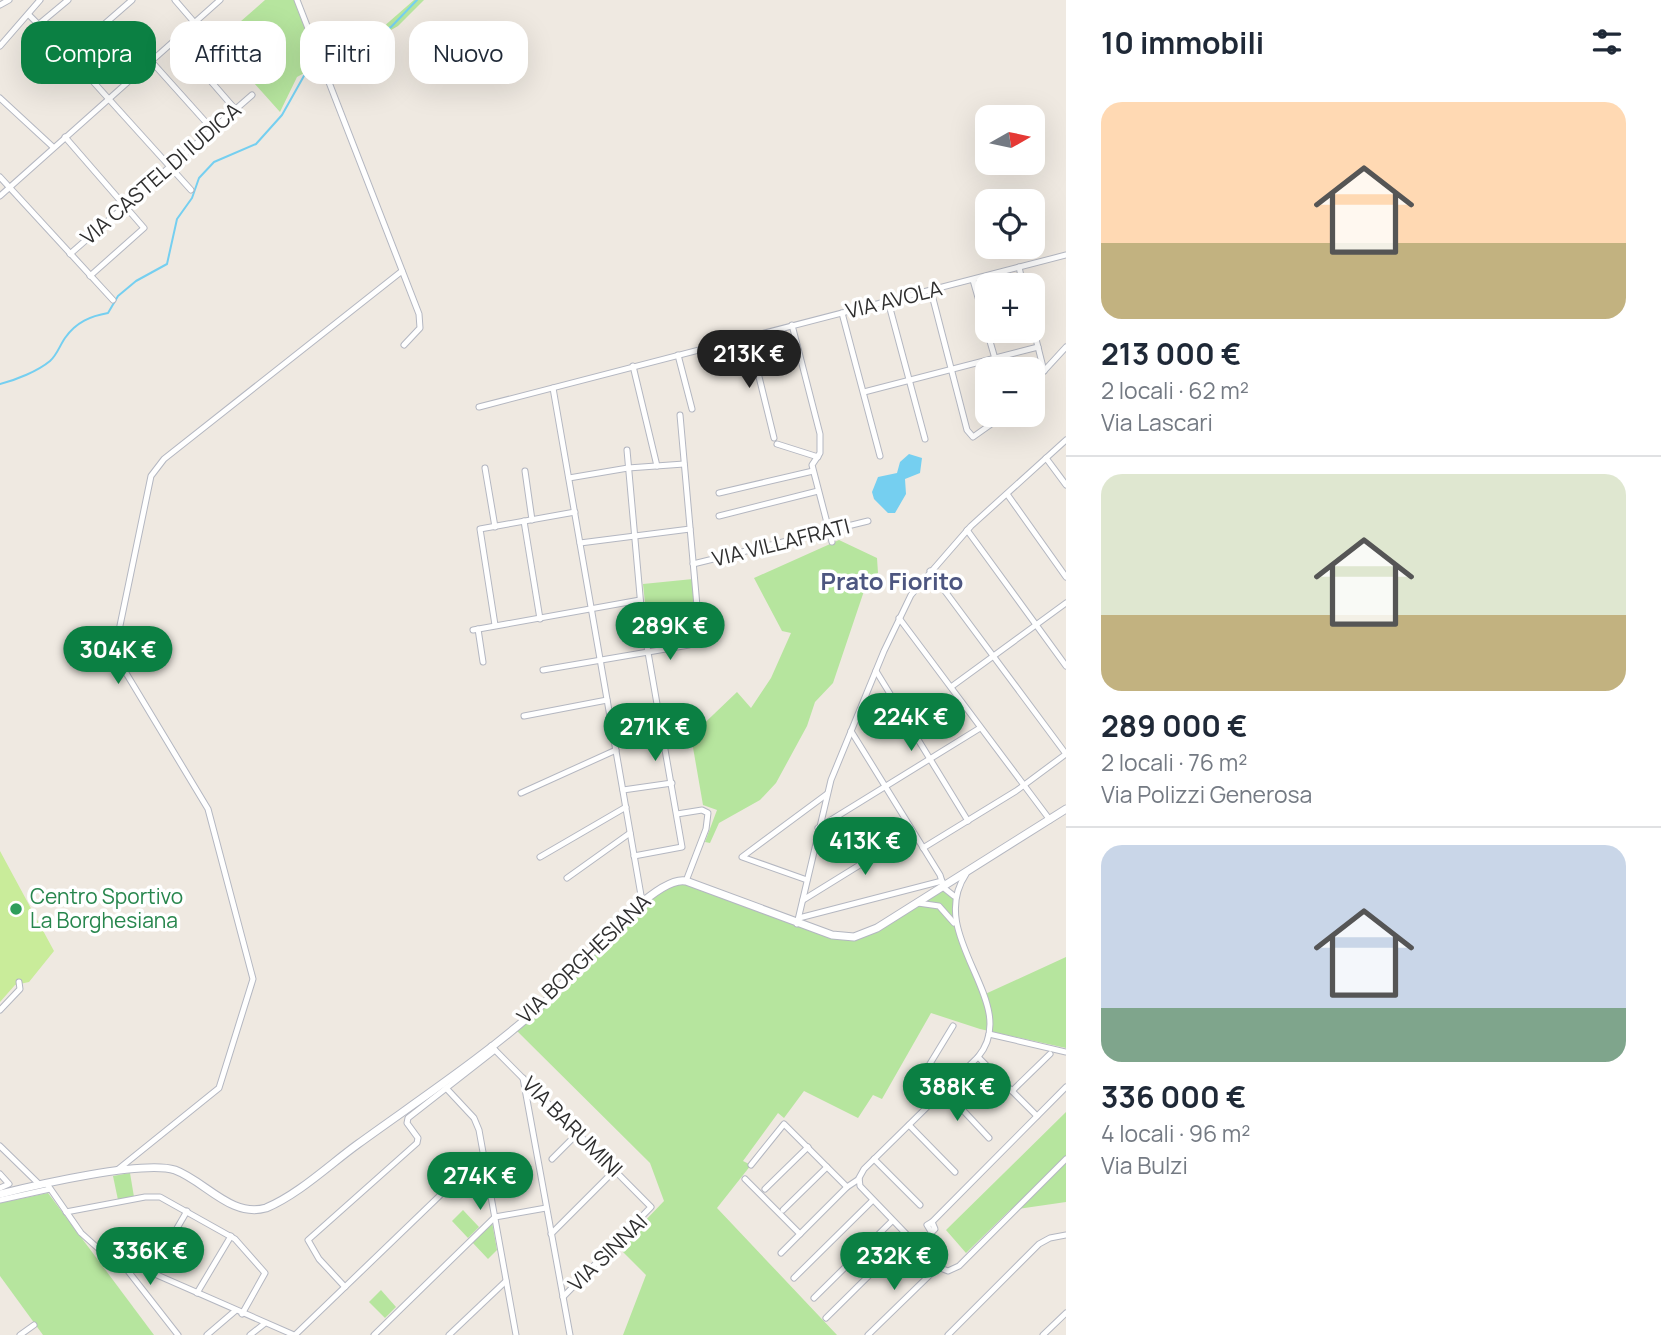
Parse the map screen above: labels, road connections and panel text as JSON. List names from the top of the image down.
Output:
{
  "streets": {
    "street": [
      "VIA CASTEL DI IUDICA",
      "VIA AVOLA",
      "VIA VILLAFRATI",
      "VIA BORGHESIANA",
      "VIA BARUMINI",
      "VIA SINNAI"
    ]
  },
  "crossings": [
    ["VIA BORGHESIANA", "VIA BARUMINI"],
    ["VIA BARUMINI", "VIA SINNAI"]
  ],
  "districts": ["Prato Fiorito"],
  "places": ["Centro Sportivo La Borghesiana"],
  "north": "right",
  "page": {
    "heading": "10 immobili",
    "chip": [
      "Compra",
      "Affitta",
      "Filtri",
      "Nuovo"
    ],
    "list": [
      {
        "name": "213 000 €",
        "note": "2 locali · 62 m² · Via Lascari"
      },
      {
        "name": "289 000 €",
        "note": "2 locali · 76 m² · Via Polizzi Generosa"
      },
      {
        "name": "336 000 €",
        "note": "4 locali · 96 m² · Via Bulzi"
      }
    ],
    "map_buttons": ["+", "−"],
    "price": [
      "213K €",
      "289K €",
      "304K €",
      "224K €",
      "271K €",
      "413K €",
      "388K €",
      "274K €",
      "336K €",
      "232K €"
    ]
  }
}
